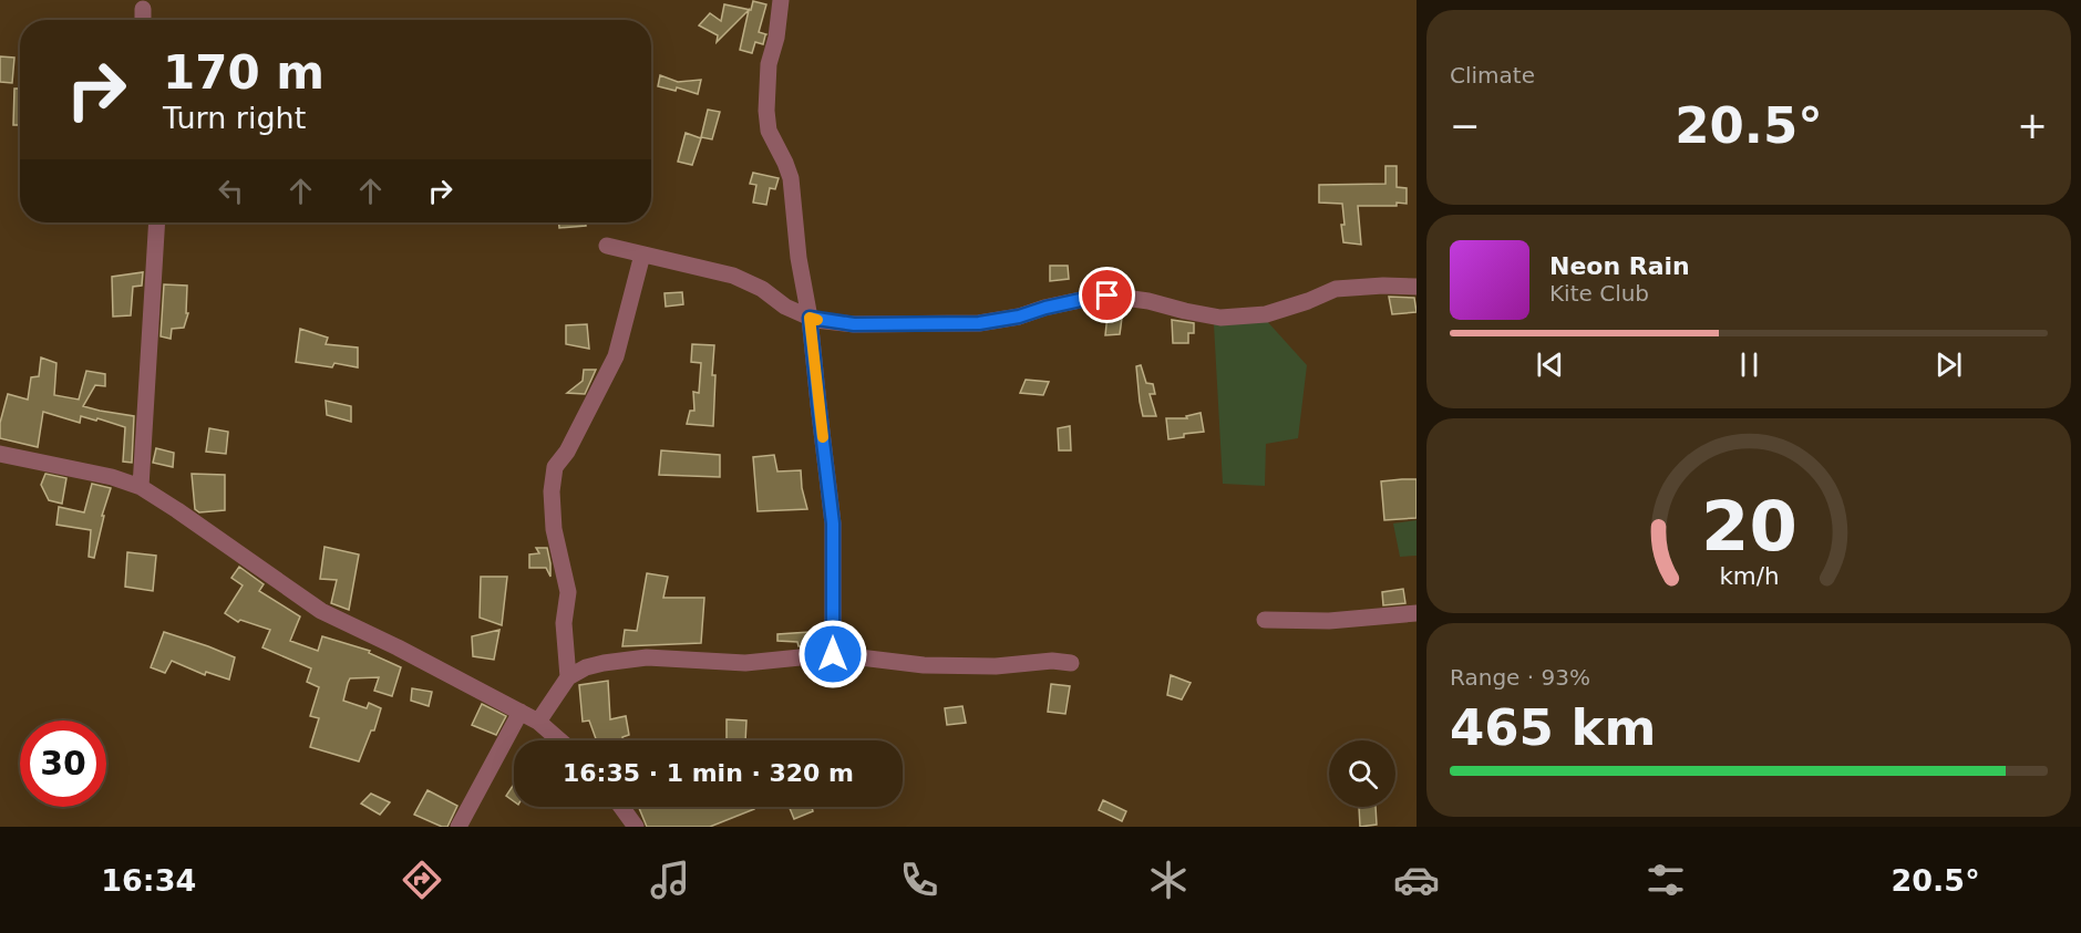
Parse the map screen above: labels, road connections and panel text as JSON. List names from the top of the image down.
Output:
{
  "page": {
    "tile": [
      "Climate",
      ["Range · 93%", "465 km"]
    ],
    "turn": ["170 m", "Turn right"],
    "heat": ["−", "20.5°", "+"],
    "song": ["Neon Rain", "Kite Club"],
    "limit": "30",
    "trip": "16:35 · 1 min · 320 m",
    "tabs": ["16:34", "20.5°"],
    "gauge": ["20", "km/h"]
  }
}
